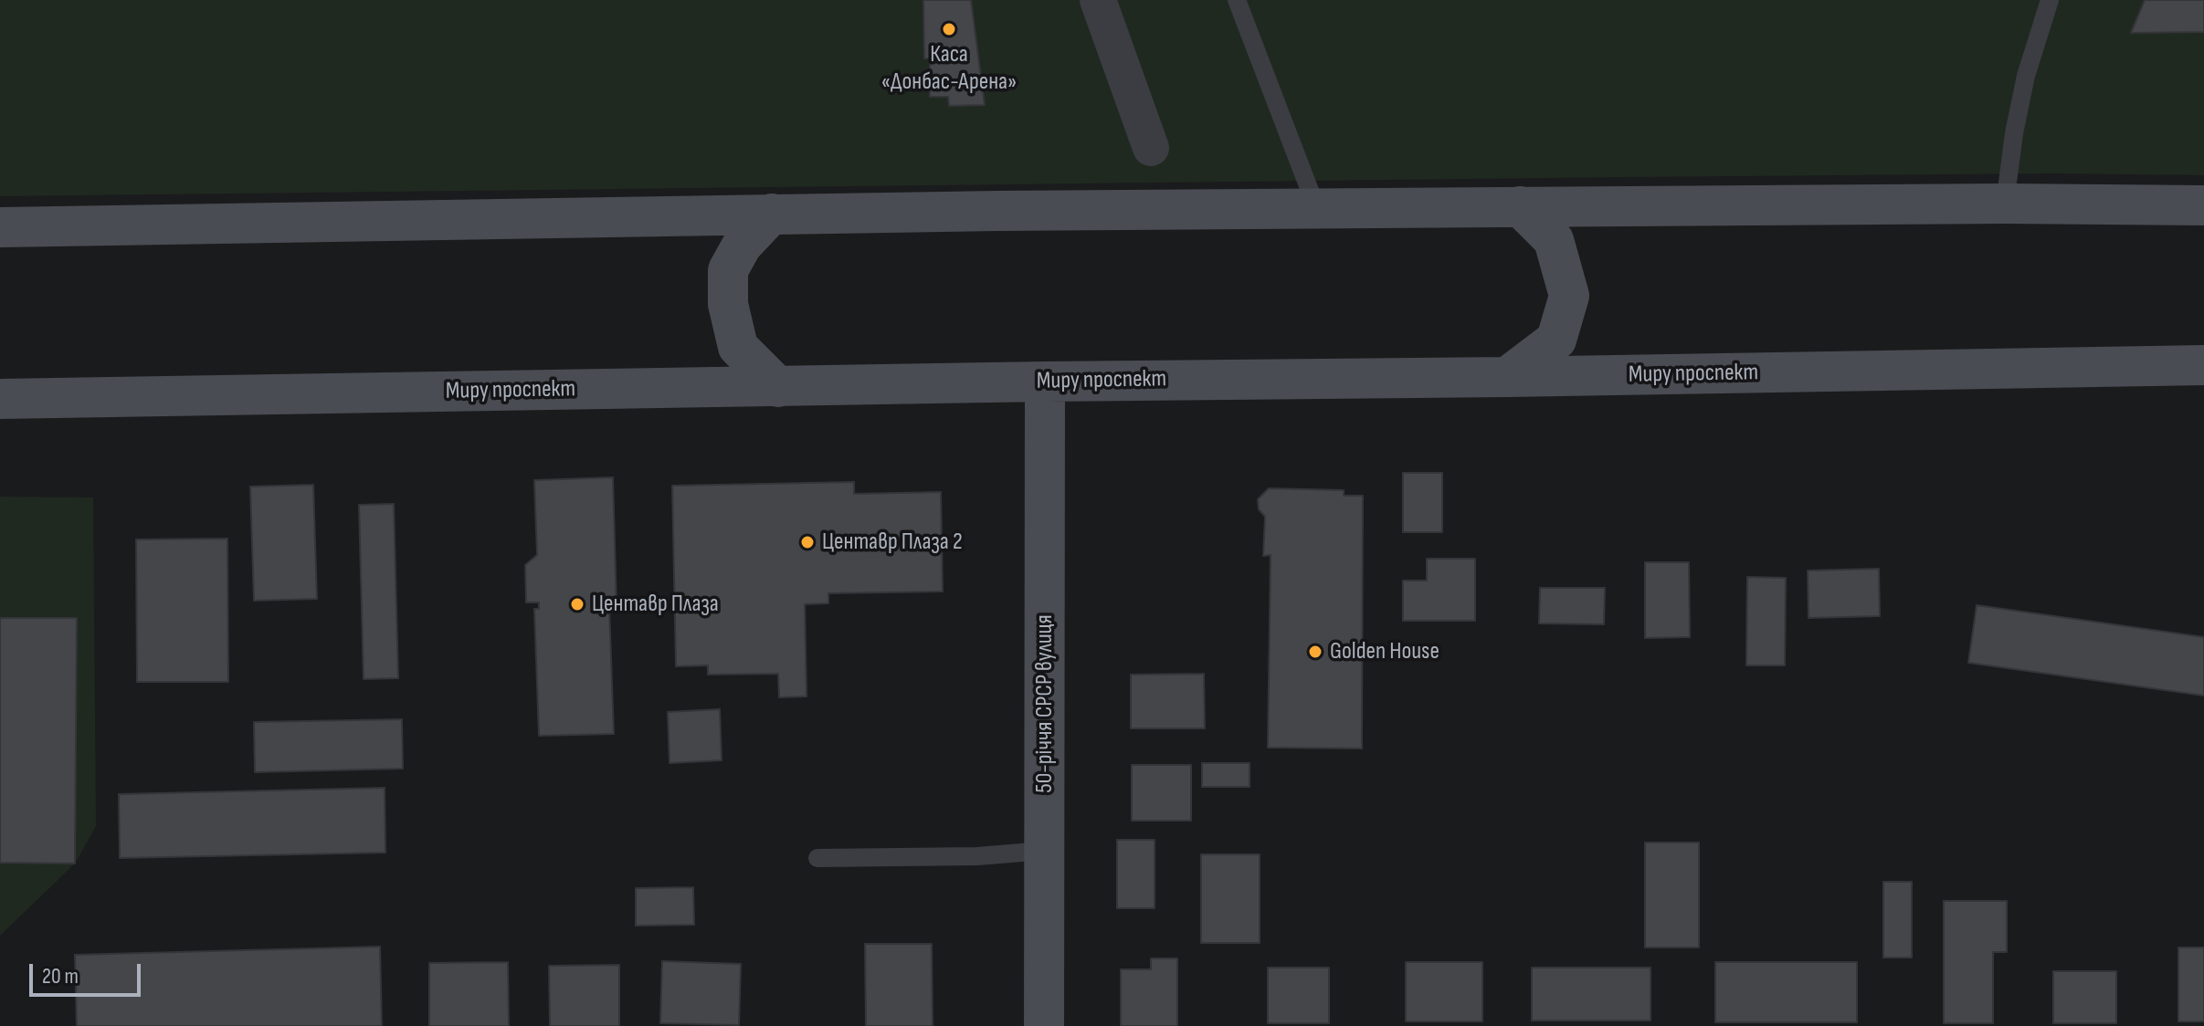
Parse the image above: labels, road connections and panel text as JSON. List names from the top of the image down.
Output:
{
  "streets": {
    "main road": ["Миру проспект", "50-річчя СРСР вулиця"]
  },
  "crossings": [
    ["Миру проспект", "50-річчя СРСР вулиця"]
  ],
  "places": [
    "Каса «Донбас-Арена»",
    "Центавр Плаза 2",
    "Центавр Плаза",
    "Golden House"
  ],
  "scale_bar": "20 m"
}
